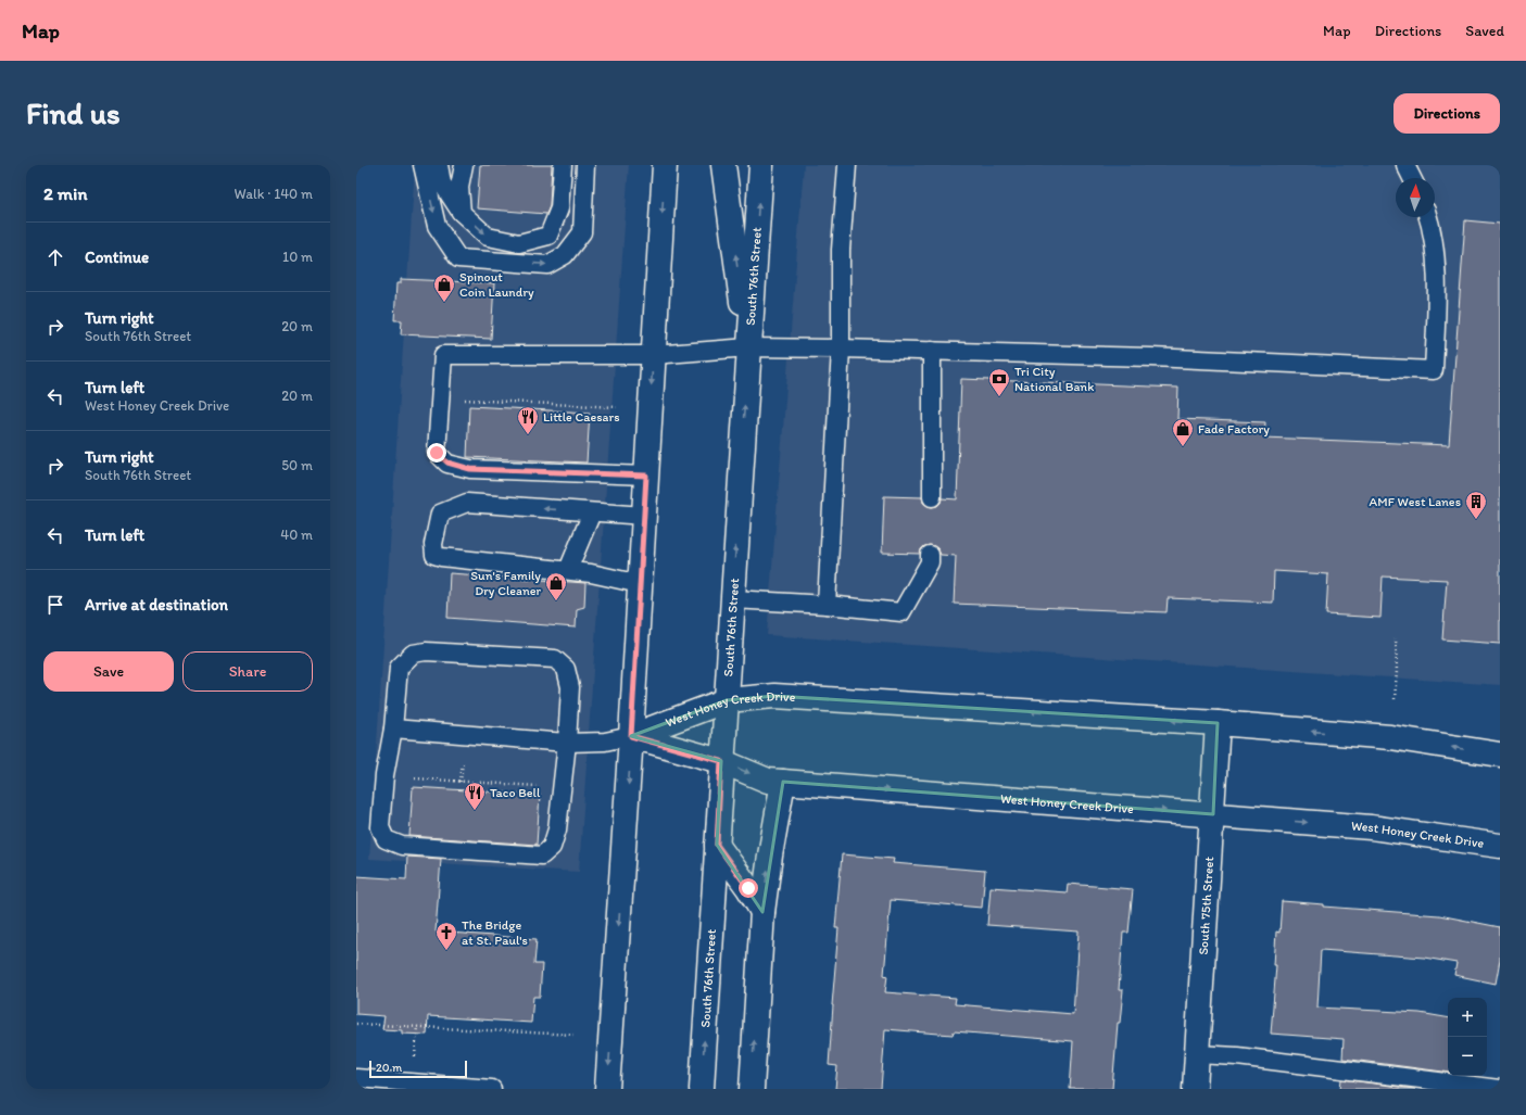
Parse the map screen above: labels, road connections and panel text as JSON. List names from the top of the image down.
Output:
{
  "streets": {
    "street": ["South 76th Street", "West Honey Creek Drive", "South 75th Street"]
  },
  "crossings": [
    ["South 76th Street", "West Honey Creek Drive"],
    ["West Honey Creek Drive", "South 75th Street"]
  ],
  "places": {
    "shop": ["Spinout Coin Laundry", "Fade Factory", "Sun's Family Dry Cleaner"],
    "bank": ["Tri City National Bank"],
    "restaurant": ["Little Caesars", "Taco Bell"],
    "building": ["AMF West Lanes"],
    "church": ["The Bridge at St. Paul's"]
  },
  "scale_bar": "20 m",
  "north": "top",
  "page": {
    "header": "Map",
    "nav": ["Map", "Directions", "Saved"],
    "buttons": [
      "Directions",
      ["Save", "Share"]
    ],
    "title": "Find us",
    "heading": ["2 min", "Walk · 140 m"],
    "list": [
      ["Continue", "10 m"],
      ["Turn right", "South 76th Street", "20 m"],
      ["Turn left", "West Honey Creek Drive", "20 m"],
      ["Turn right", "South 76th Street", "50 m"],
      ["Turn left", "40 m"],
      "Arrive at destination"
    ],
    "map_buttons": ["+", "−"],
    "scale": "20 m"
  }
}
